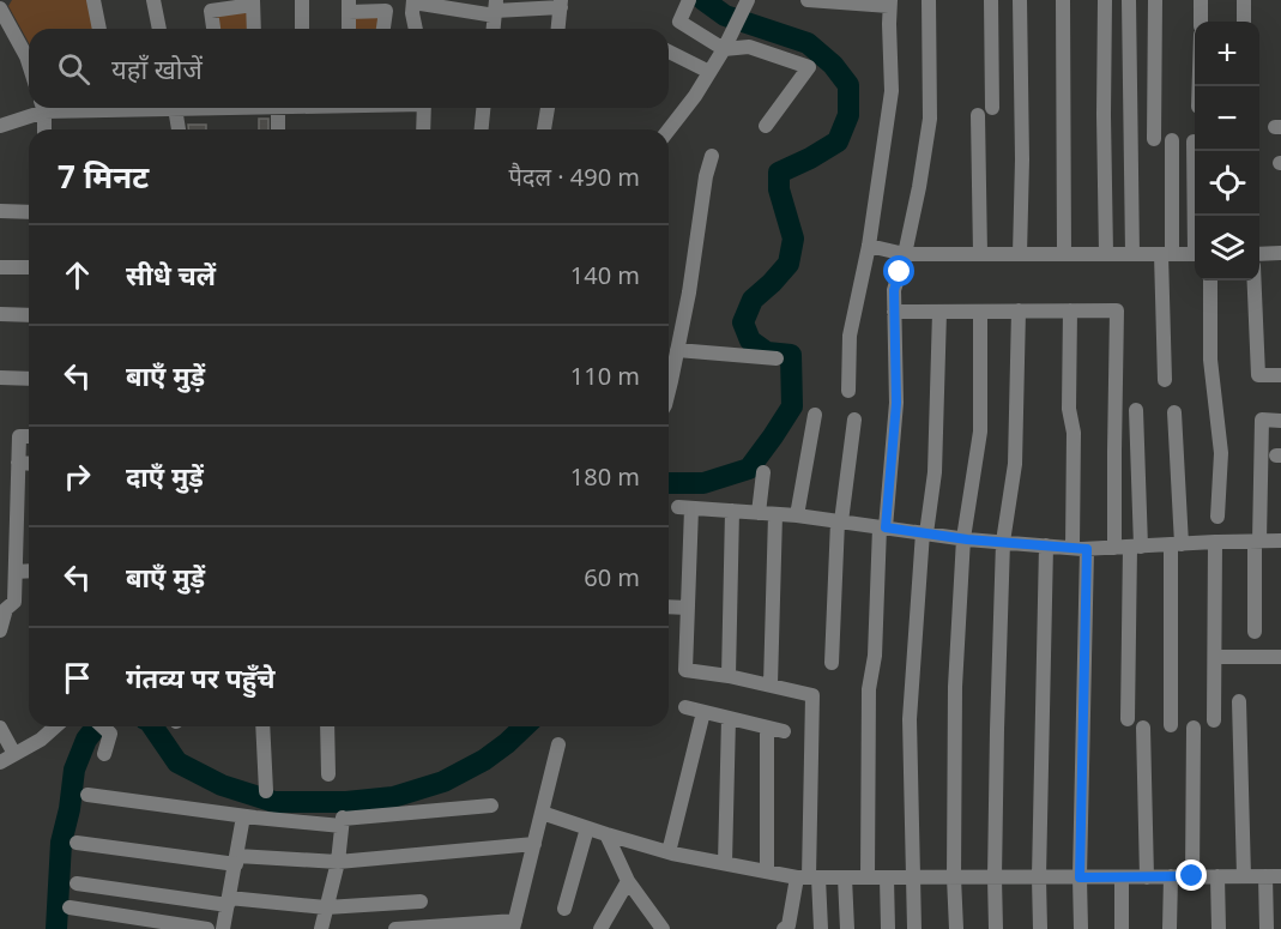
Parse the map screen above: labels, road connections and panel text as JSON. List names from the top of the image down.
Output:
{
  "page": {
    "map_buttons": ["+", "−"],
    "search": "यहाँ खोजें",
    "heading": ["7 मिनट", "पैदल · 490 m"],
    "list": [
      ["सीधे चलें", "140 m"],
      ["बाएँ मुड़ें", "110 m"],
      ["दाएँ मुड़ें", "180 m"],
      ["बाएँ मुड़ें", "60 m"],
      "गंतव्य पर पहुँचे"
    ]
  }
}
